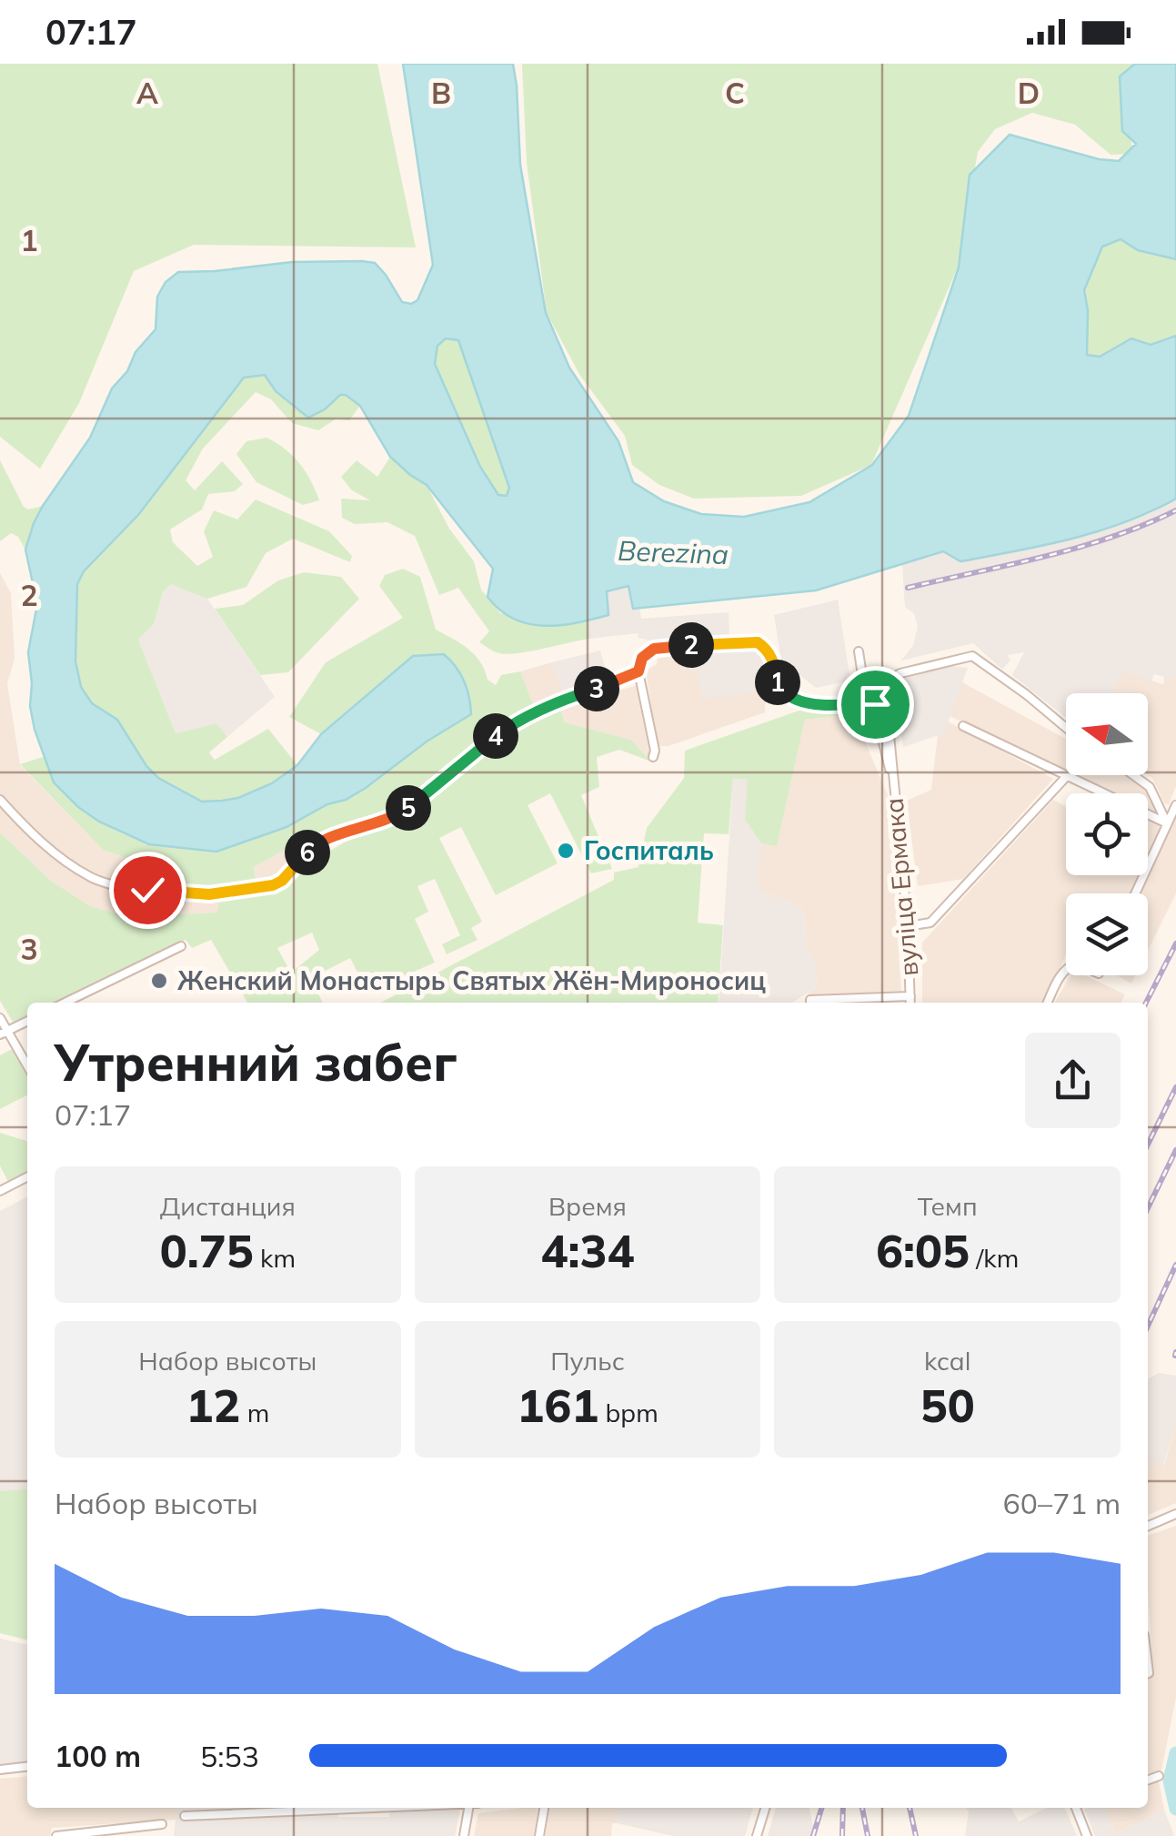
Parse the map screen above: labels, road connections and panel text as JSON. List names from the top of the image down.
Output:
{
  "streets": {
    "street": ["вуліца Ермака"]
  },
  "water": ["Berezina"],
  "places": ["Госпиталь", "Женский Монастырь Святых Жён-Мироносиц"],
  "north": "left",
  "page": {
    "status": "07:17",
    "pins": [
      "2",
      "1",
      "3",
      "4",
      "5",
      "6"
    ],
    "heading": ["Утренний забег", "07:17"],
    "stats": [
      ["Дистанция", "0.75 km"],
      ["Время", "4:34"],
      ["Темп", "6:05 /km"],
      ["Набор высоты", "12 m"],
      ["Пульс", "161 bpm"],
      ["kcal", "50"]
    ],
    "chart": ["Набор высоты", "60–71 m"],
    "list": [
      {
        "name": "100 m",
        "note": "5:53"
      }
    ]
  },
  "grid": {
    "columns": [
      "A",
      "B",
      "C",
      "D"
    ],
    "rows": ["1", "2", "3"]
  }
}
